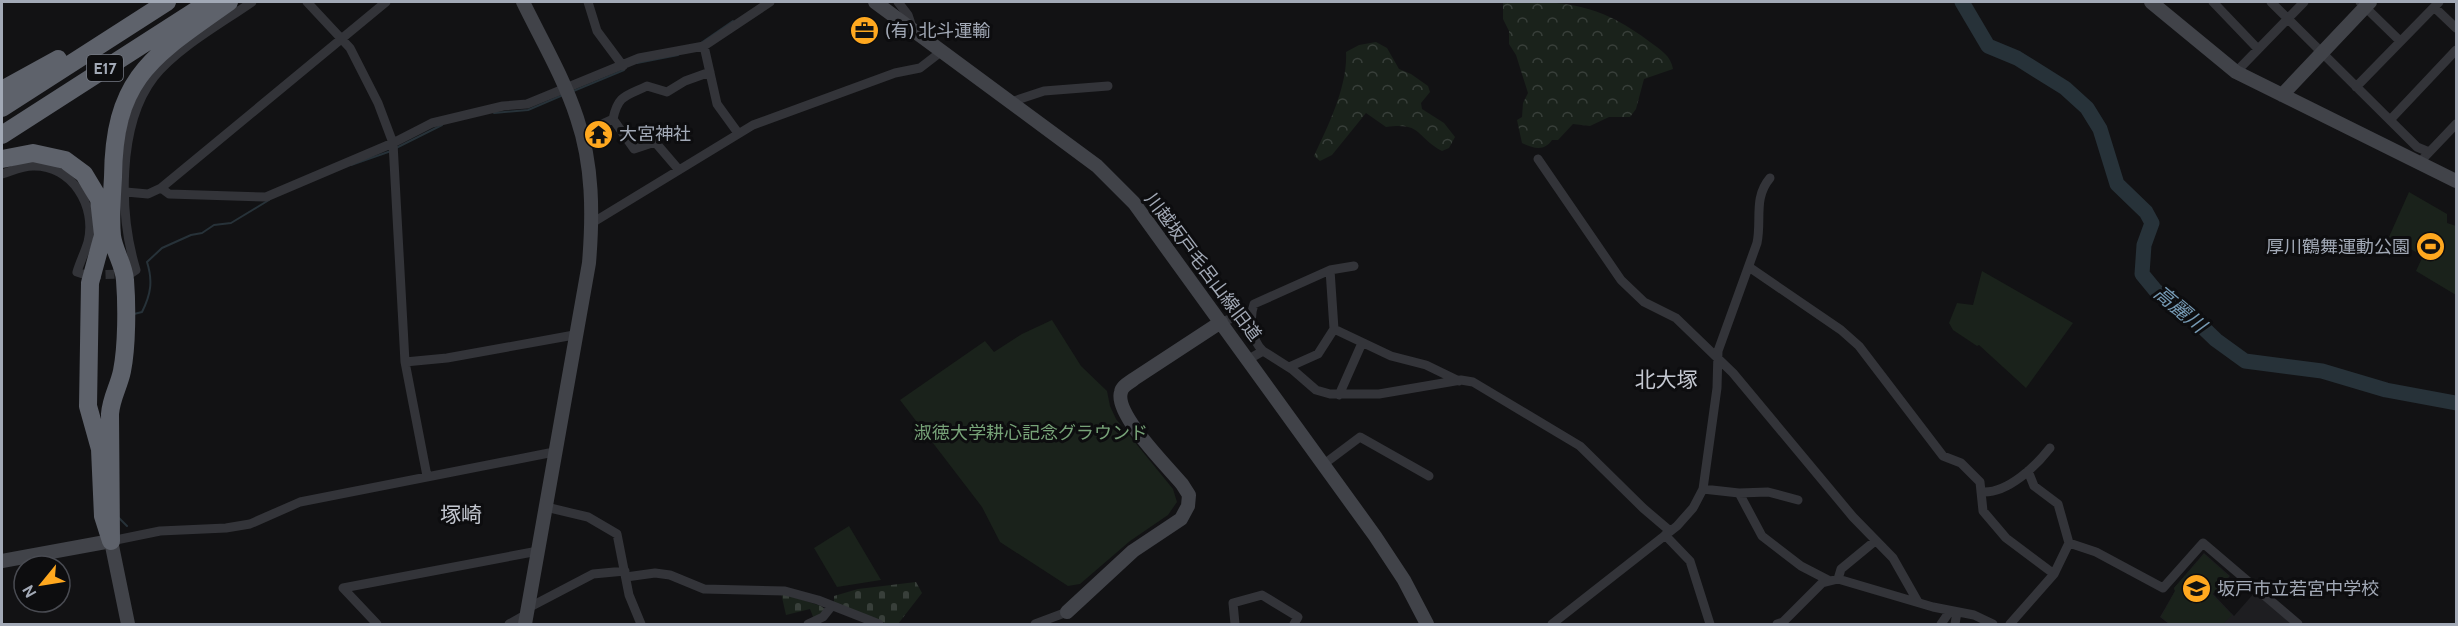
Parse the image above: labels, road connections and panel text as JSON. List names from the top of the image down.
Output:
{
  "streets": {
    "highway": ["E17"],
    "street": ["川越坂戸毛呂山線旧道"]
  },
  "districts": ["北大塚", "塚崎"],
  "water": ["高麗川"],
  "parks": ["淑徳大学耕心記念グラウンド"],
  "places": {
    "office": ["(有) 北斗運輸"],
    "temple": ["大宮神社"],
    "sports": ["厚川鶴舞運動公園"],
    "school or university": ["坂戸市立若宮中学校"]
  },
  "north": "bottom left"
}
